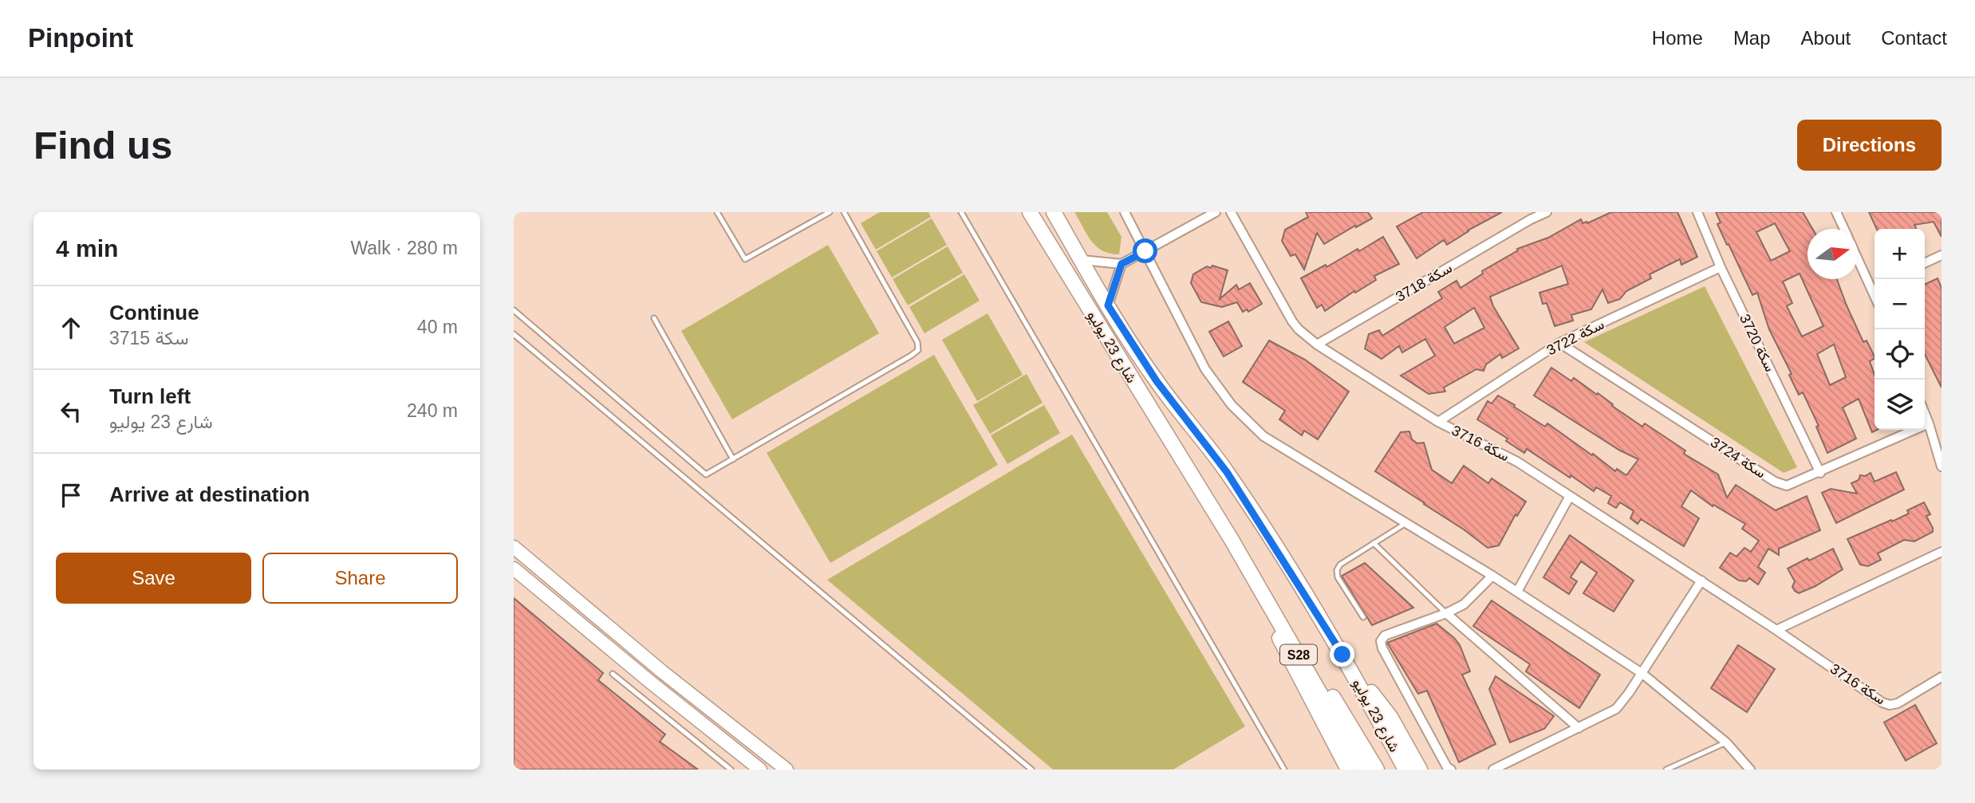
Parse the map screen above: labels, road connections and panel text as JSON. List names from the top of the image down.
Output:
{
  "streets": {
    "main road": ["شارع 23 يوليو", "S28"],
    "street": [
      "سكة 3718",
      "سكة 3722",
      "سكة 3720",
      "سكة 3716",
      "سكة 3724"
    ]
  },
  "crossings": [
    ["سكة 3718", "سكة 3716"],
    ["سكة 3722", "سكة 3720"],
    ["سكة 3722", "سكة 3716"],
    ["سكة 3722", "سكة 3724"],
    ["سكة 3720", "سكة 3724"]
  ],
  "north": "right",
  "page": {
    "header": "Pinpoint",
    "nav": [
      "Home",
      "Map",
      "About",
      "Contact"
    ],
    "buttons": [
      "Directions",
      ["Save", "Share"]
    ],
    "title": "Find us",
    "heading": ["4 min", "Walk · 280 m"],
    "map_buttons": ["+", "−"],
    "list": [
      ["Continue", "سكة 3715", "40 m"],
      ["Turn left", "شارع 23 يوليو", "240 m"],
      "Arrive at destination"
    ]
  }
}
